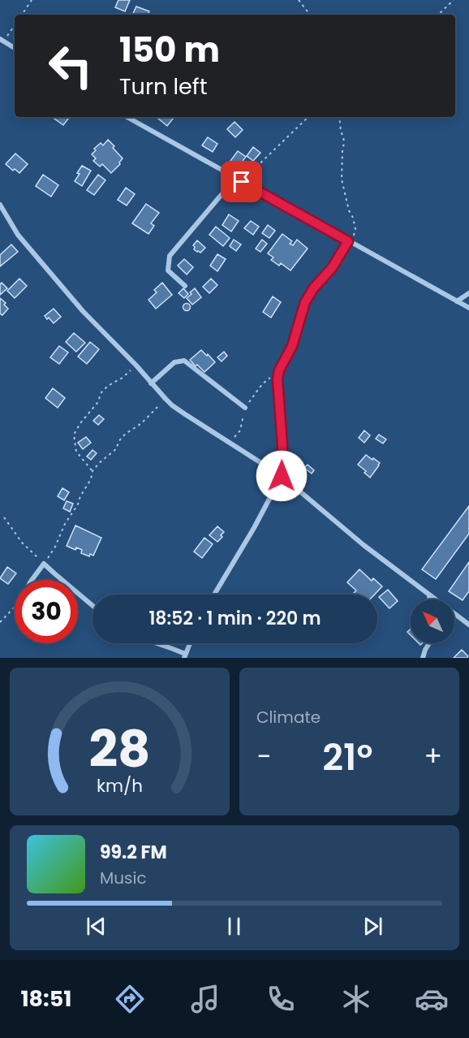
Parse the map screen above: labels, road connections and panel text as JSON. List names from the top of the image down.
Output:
{
  "north": "top left",
  "page": {
    "turn": ["150 m", "Turn left"],
    "limit": "30",
    "trip": "18:52 · 1 min · 220 m",
    "tile": "Climate",
    "heat": ["−", "21°", "+"],
    "song": ["99.2 FM", "Music"],
    "tabs": "18:51",
    "gauge": ["28", "km/h"]
  }
}
